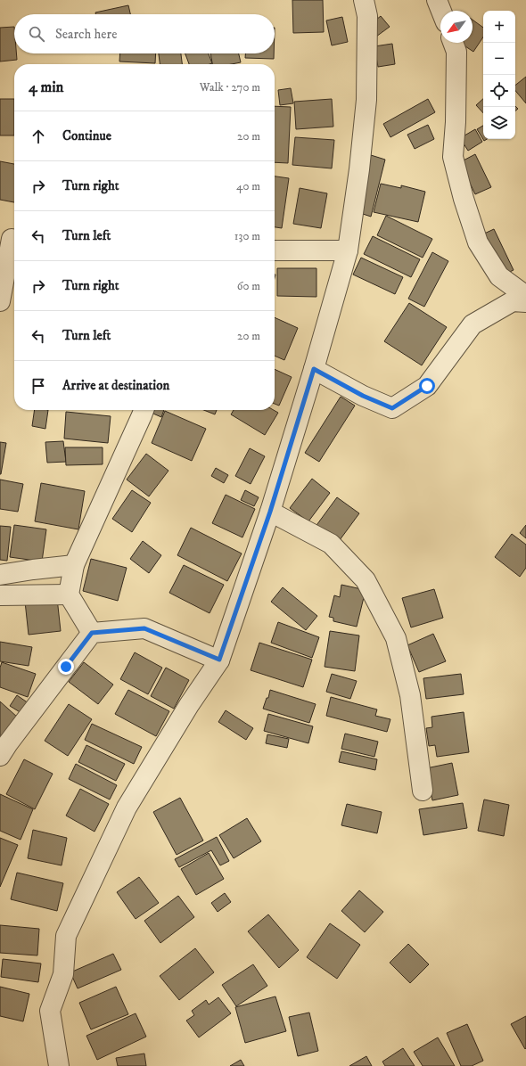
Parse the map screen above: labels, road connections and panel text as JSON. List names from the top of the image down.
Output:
{
  "north": "bottom left",
  "page": {
    "map_buttons": ["+", "−"],
    "search": "Search here",
    "heading": ["4 min", "Walk · 270 m"],
    "list": [
      ["Continue", "20 m"],
      ["Turn right", "40 m"],
      ["Turn left", "130 m"],
      ["Turn right", "60 m"],
      ["Turn left", "20 m"],
      "Arrive at destination"
    ]
  }
}
